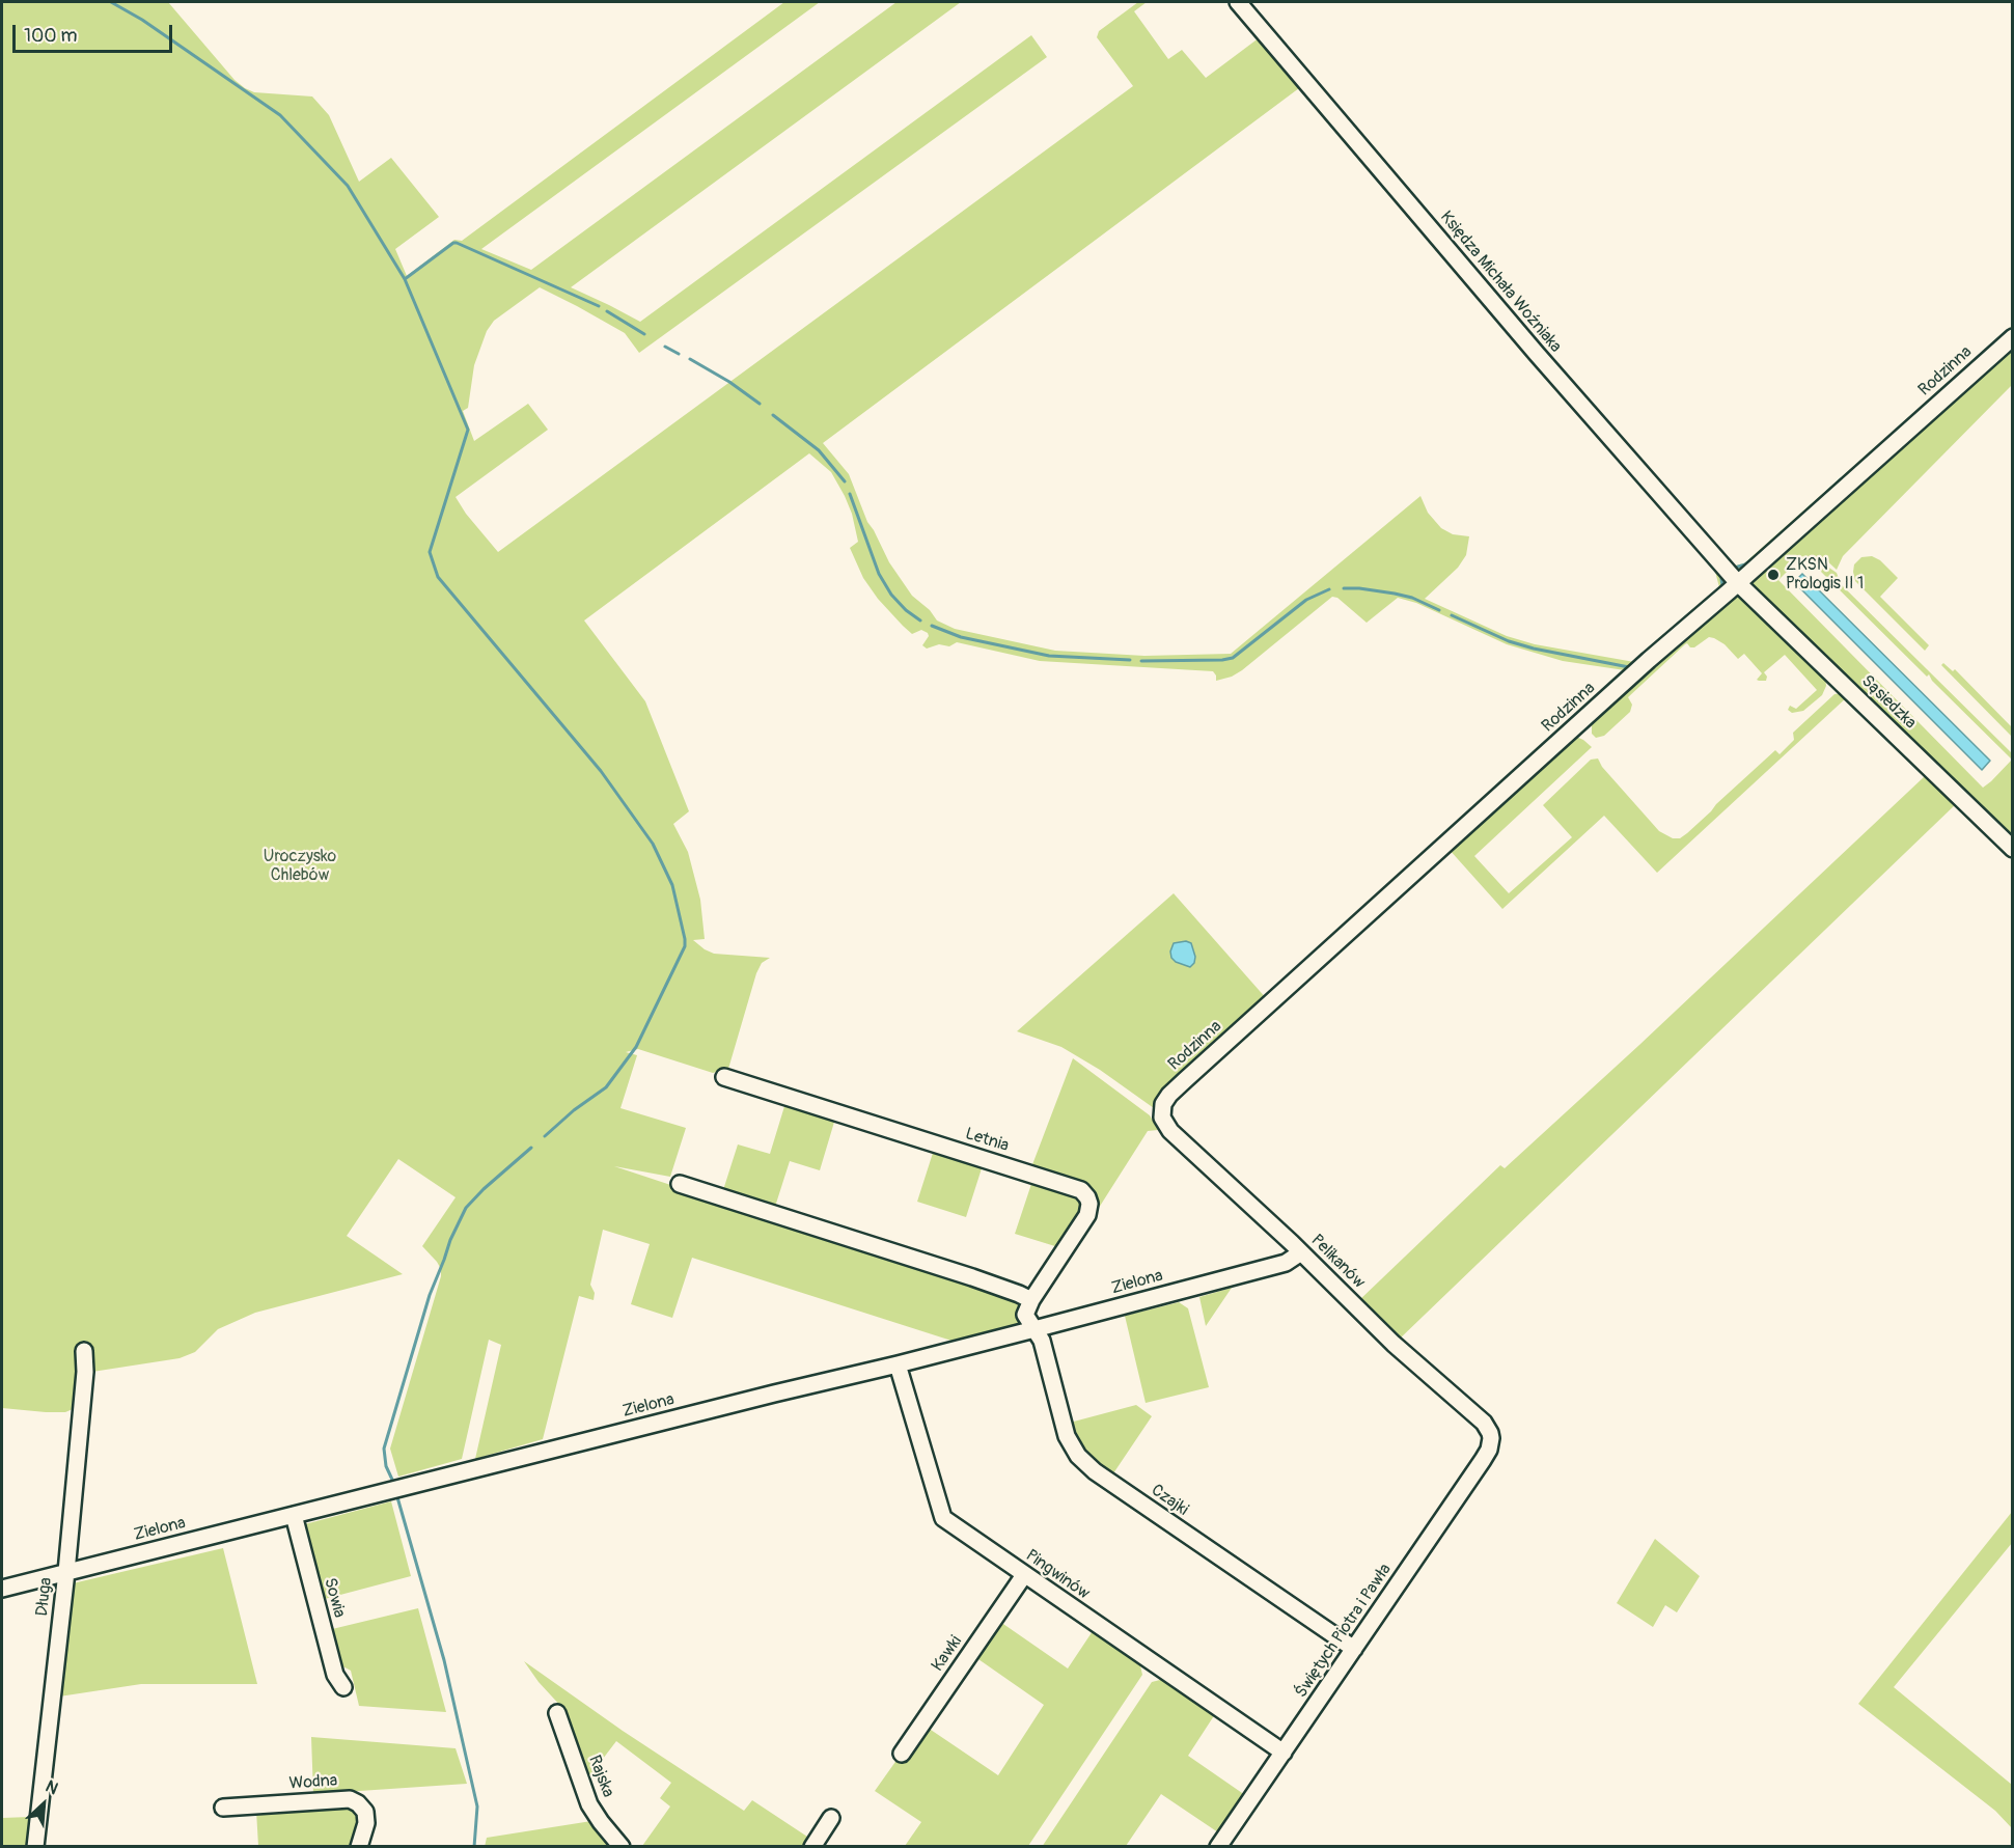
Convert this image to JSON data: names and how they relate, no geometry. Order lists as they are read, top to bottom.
{
  "streets": {
    "street": [
      "Księdza Michała Woźniaka",
      "Rodzinna",
      "Sąsiedzka",
      "Letnia",
      "Pelikanów",
      "Zielona",
      "Czajki",
      "Pingwinów",
      "Długa",
      "Sowia",
      "Świętych Piotra i Pawła",
      "Kawki",
      "Rajska",
      "Wodna"
    ]
  },
  "crossings": [
    ["Księdza Michała Woźniaka", "Rodzinna"],
    ["Księdza Michała Woźniaka", "Sąsiedzka"],
    ["Rodzinna", "Sąsiedzka"],
    ["Rodzinna", "Pelikanów"],
    ["Pelikanów", "Zielona"],
    ["Pelikanów", "Świętych Piotra i Pawła"],
    ["Zielona", "Czajki"],
    ["Zielona", "Pingwinów"],
    ["Zielona", "Długa"],
    ["Zielona", "Sowia"],
    ["Czajki", "Świętych Piotra i Pawła"],
    ["Pingwinów", "Świętych Piotra i Pawła"],
    ["Pingwinów", "Kawki"]
  ],
  "parks": ["Uroczysko Chlebów"],
  "places": ["ZKSN Prologis II 1"],
  "scale_bar": "100 m",
  "north": "top right"
}
